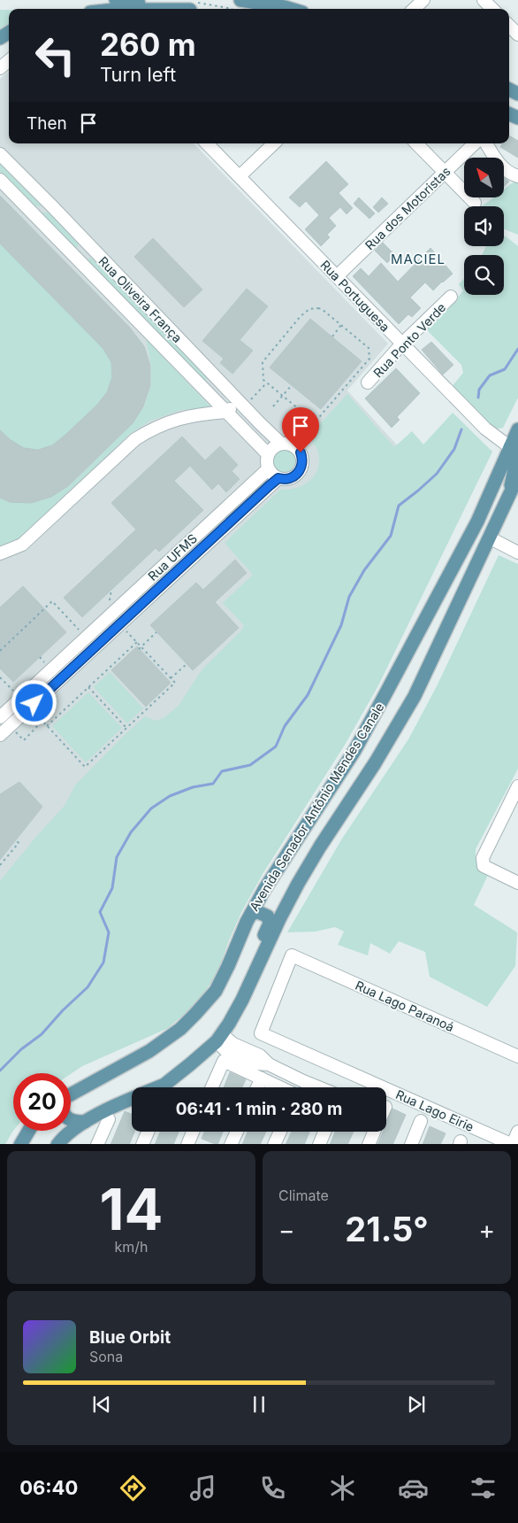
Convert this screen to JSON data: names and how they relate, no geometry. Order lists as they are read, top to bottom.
{
  "streets": {
    "main road": ["Avenida Senador Antônio Mendes Canale"],
    "street": [
      "Rua dos Motoristas",
      "Rua Portuguesa",
      "Rua Oliveira França",
      "Rua Ponto Verde",
      "Rua UFMS",
      "Rua Lago Paranoá",
      "Rua Lago Eirie"
    ]
  },
  "crossings": [
    ["Rua dos Motoristas", "Rua Portuguesa"],
    ["Rua Portuguesa", "Rua Ponto Verde"],
    ["Rua Portuguesa", "Avenida Senador Antônio Mendes Canale"],
    ["Rua Oliveira França", "Rua UFMS"],
    ["Rua Lago Paranoá", "Rua Lago Eirie"]
  ],
  "districts": ["MACIEL"],
  "north": "top left",
  "page": {
    "turn": ["260 m", "Turn left"],
    "then": "Then",
    "limit": "20",
    "trip": "06:41 · 1 min · 280 m",
    "tile": [
      ["14", "km/h"],
      "Climate"
    ],
    "heat": ["−", "21.5°", "+"],
    "song": ["Blue Orbit", "Sona"],
    "tabs": "06:40"
  }
}
